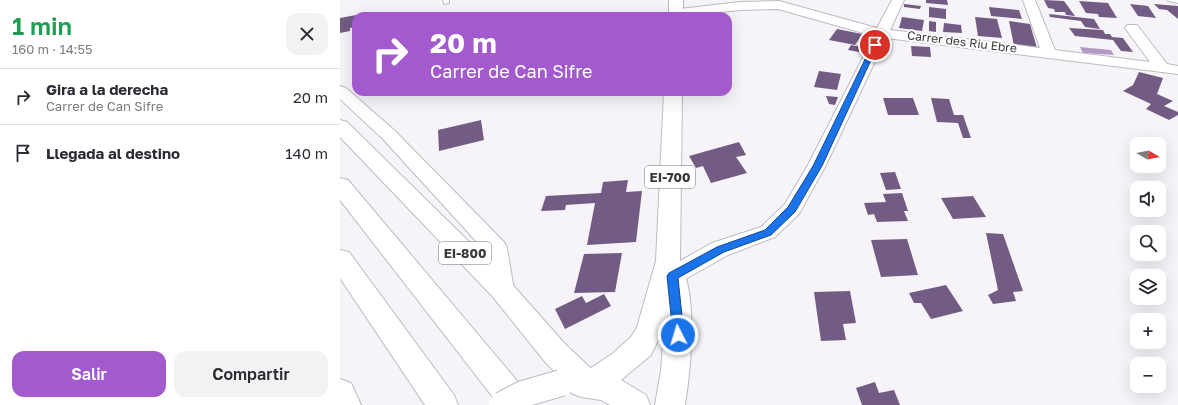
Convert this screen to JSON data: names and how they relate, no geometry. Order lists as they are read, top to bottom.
{
  "streets": {
    "main road": ["EI-700", "EI-800"],
    "street": ["Carrer des Riu Ebre"]
  },
  "crossings": [
    ["EI-700", "EI-800"]
  ],
  "north": "right",
  "page": {
    "heading": ["1 min", "160 m · 14:55"],
    "turn": ["20 m", "Carrer de Can Sifre"],
    "list": [
      {
        "name": "Gira a la derecha",
        "note": "Carrer de Can Sifre",
        "value": "20 m"
      },
      {
        "name": "Llegada al destino",
        "value": "140 m"
      }
    ],
    "map_buttons": ["+", "−"],
    "buttons": ["Salir", "Compartir"]
  }
}
